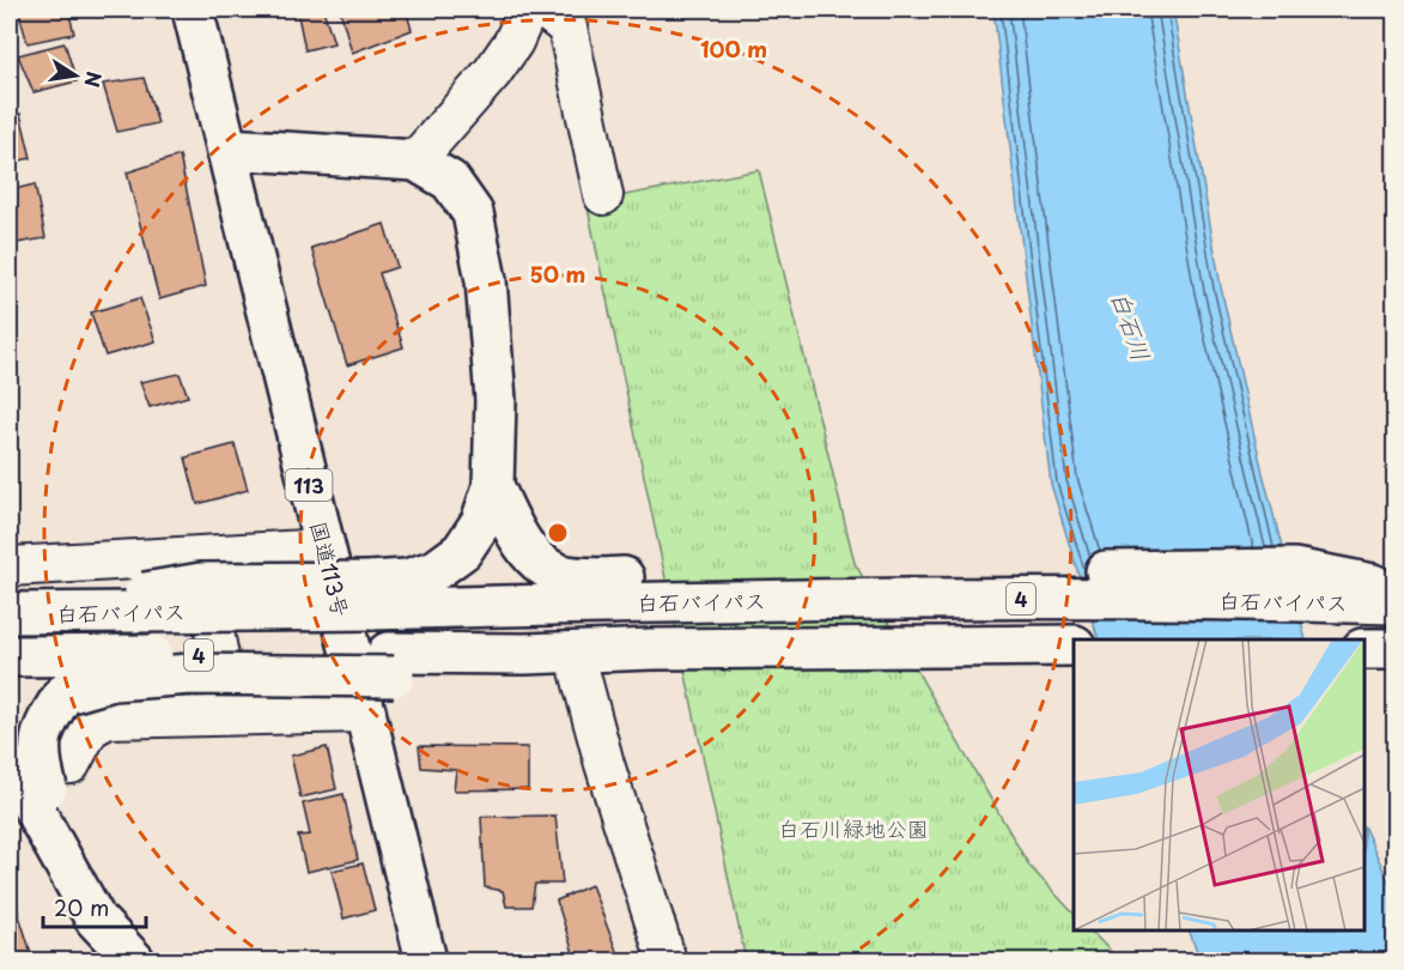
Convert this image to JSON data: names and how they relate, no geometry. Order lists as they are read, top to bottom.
{
  "streets": {
    "highway": [
      "113",
      "国道113号",
      "4",
      "白石バイパス"
    ]
  },
  "crossings": [
    ["4", "白石バイパス"]
  ],
  "water": ["白石川"],
  "parks": ["白石川緑地公園"],
  "scale_bar": "20 m",
  "north": "right",
  "rings": ["100 m", "50 m"]
}
